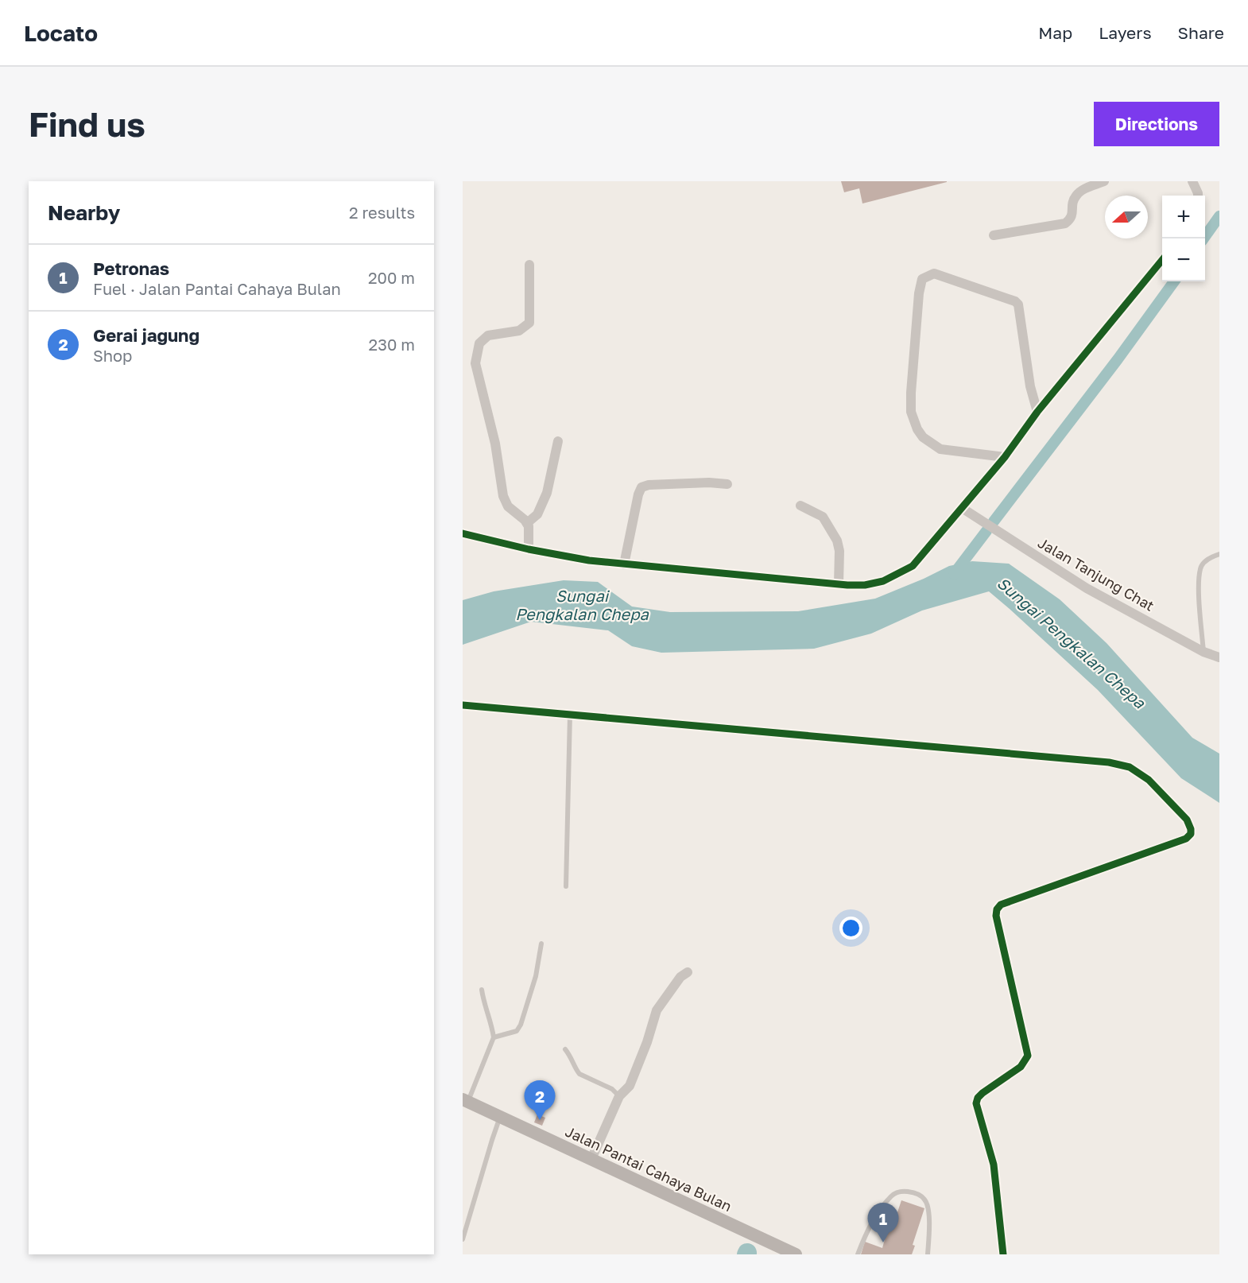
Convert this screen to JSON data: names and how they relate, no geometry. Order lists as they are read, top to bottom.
{
  "streets": {
    "main road": ["Jalan Pantai Cahaya Bulan"],
    "street": ["Jalan Tanjung Chat"]
  },
  "water": ["Sungai Pengkalan Chepa"],
  "north": "left",
  "page": {
    "header": "Locato",
    "nav": ["Map", "Layers", "Share"],
    "buttons": "Directions",
    "title": "Find us",
    "heading": ["Nearby", "2 results"],
    "map_buttons": ["+", "−"],
    "list": [
      {
        "mark": "1",
        "name": "Petronas",
        "note": "Fuel · Jalan Pantai Cahaya Bulan",
        "value": "200 m"
      },
      {
        "mark": "2",
        "name": "Gerai jagung",
        "note": "Shop",
        "value": "230 m"
      }
    ],
    "pins": ["2", "1"]
  }
}
